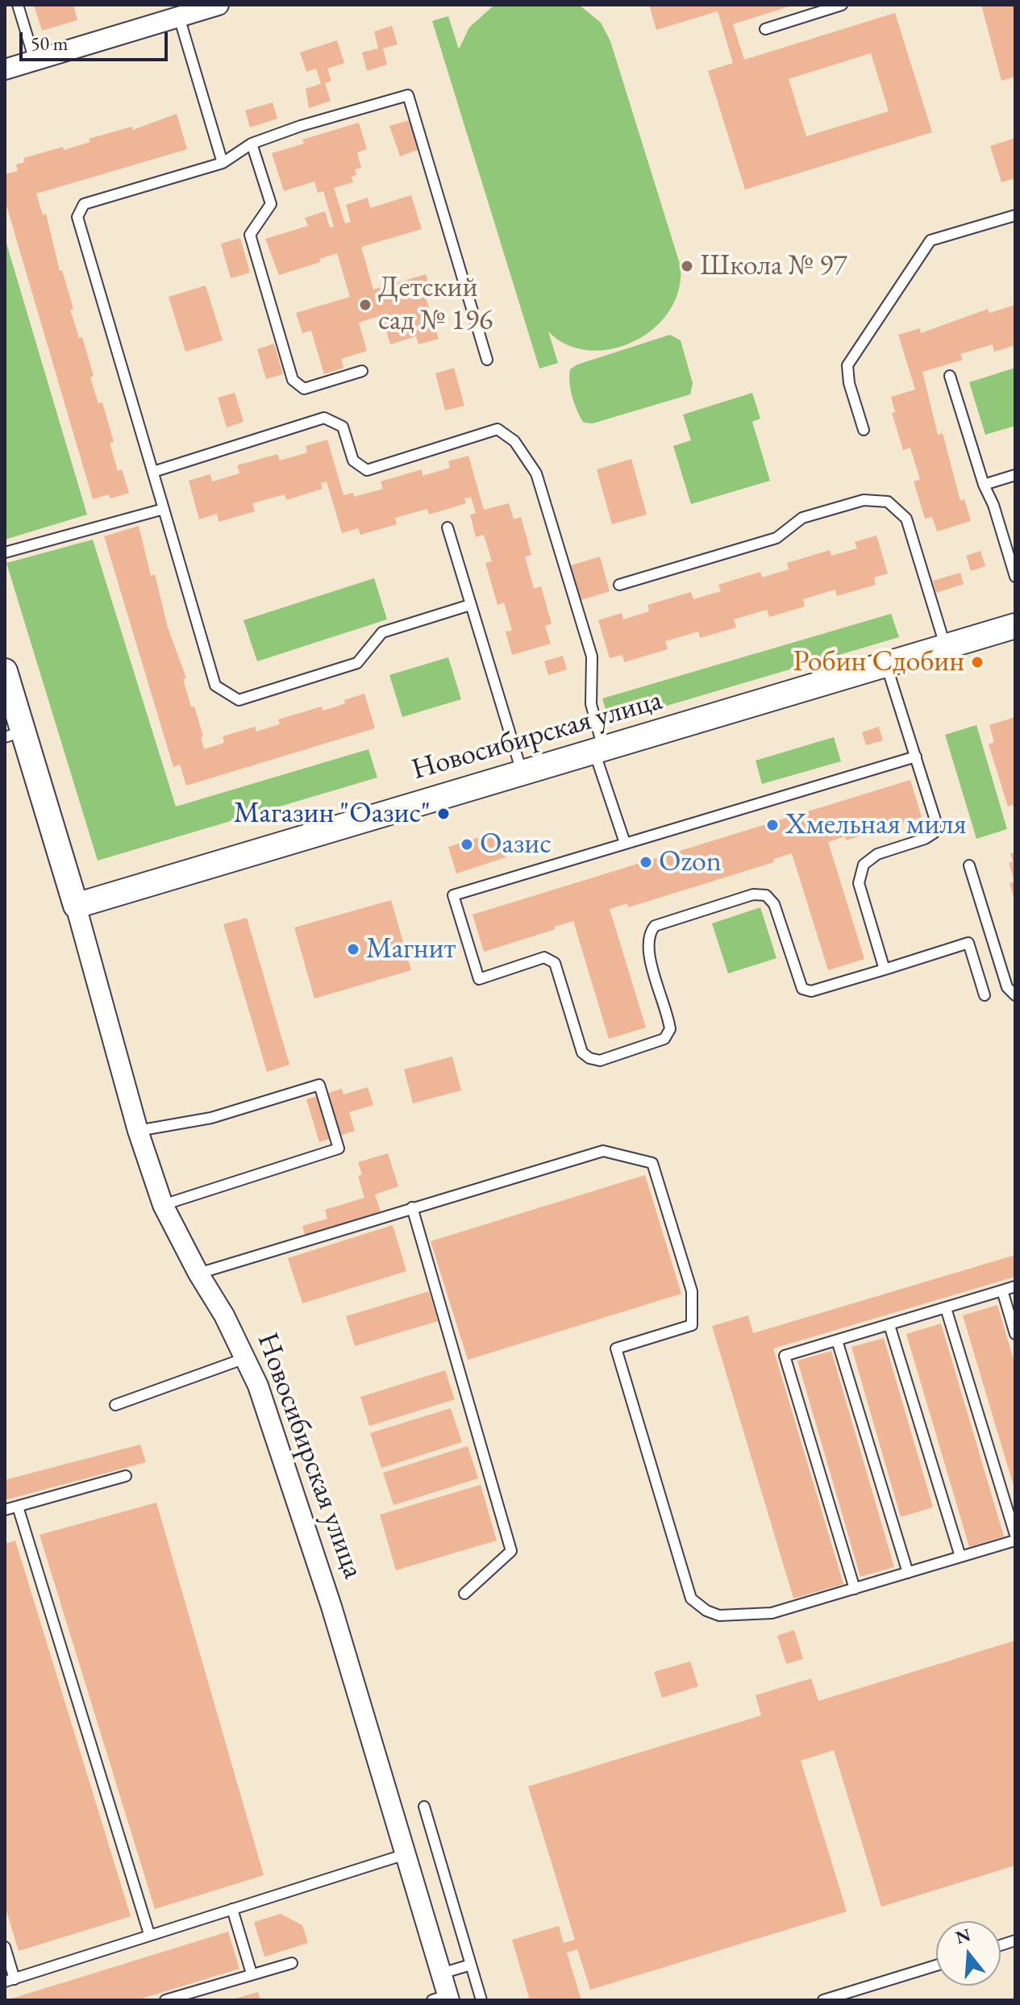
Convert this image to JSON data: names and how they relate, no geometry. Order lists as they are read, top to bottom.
{
  "streets": {
    "street": ["Новосибирская улица"]
  },
  "places": [
    "Школа № 97",
    "Детский сад № 196",
    "Робин Сдобин",
    "Магазин \"Оазис\"",
    "Хмельная миля",
    "Оазис",
    "Ozon",
    "Магнит"
  ],
  "scale_bar": "50 m",
  "north": "top"
}
